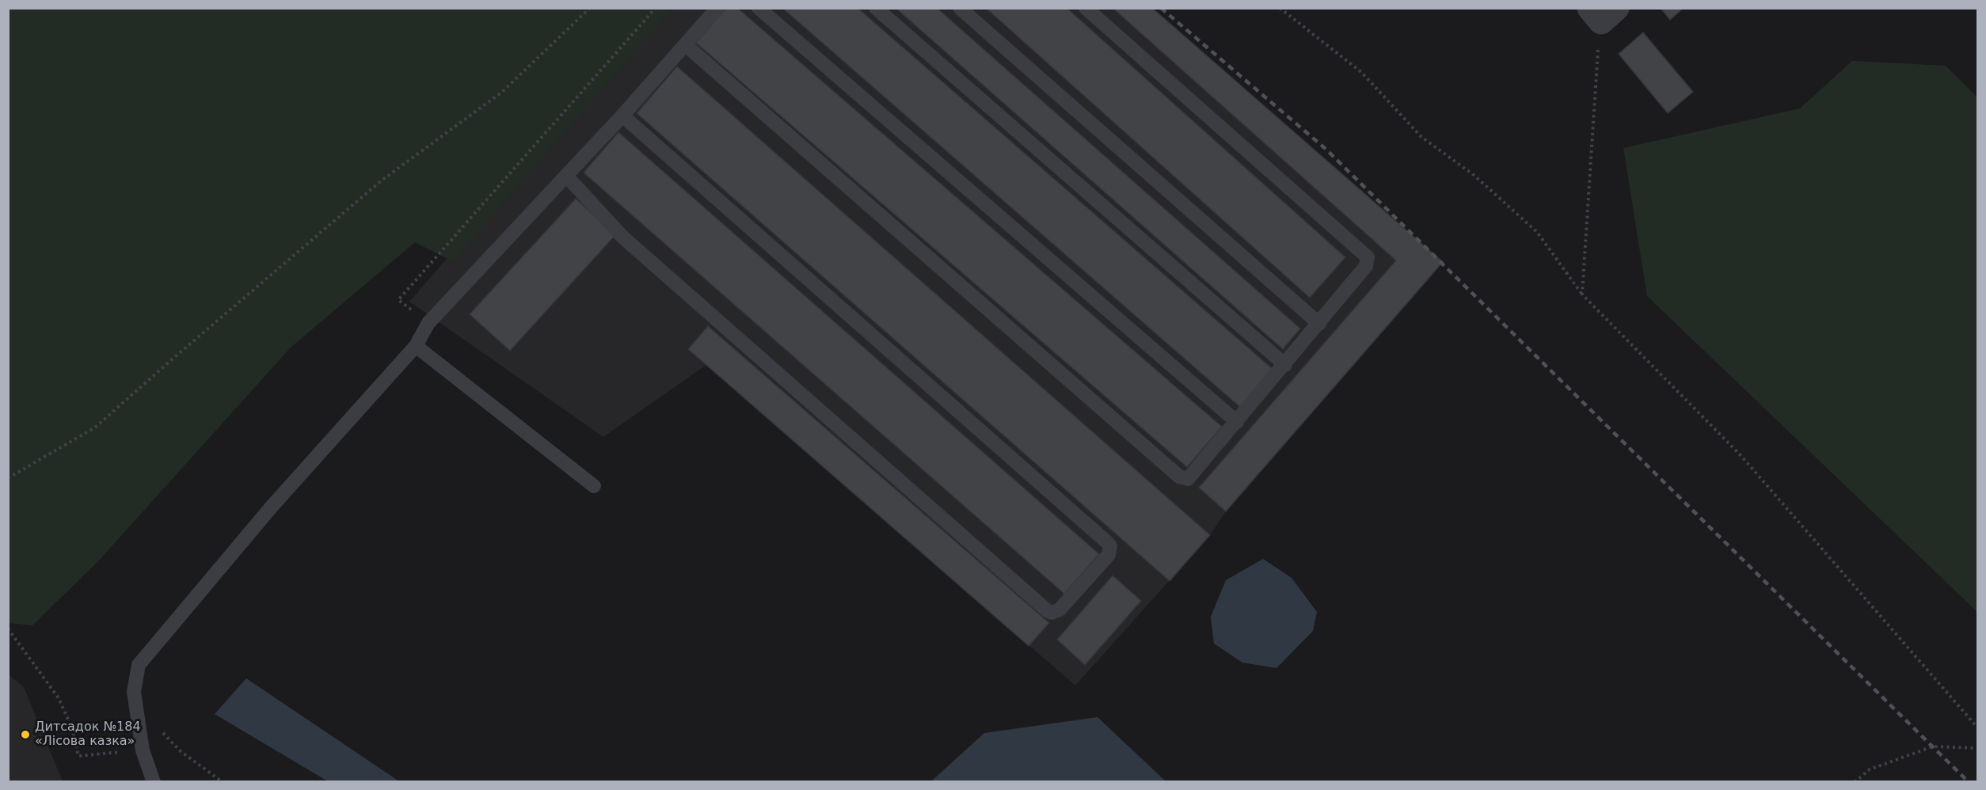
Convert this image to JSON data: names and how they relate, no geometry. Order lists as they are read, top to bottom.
{
  "places": ["Дитсадок №184 «Лісова казка»"]
}
